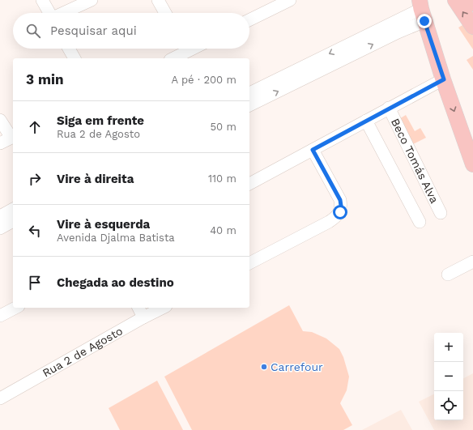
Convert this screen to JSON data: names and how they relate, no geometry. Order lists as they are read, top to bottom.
{
  "streets": {
    "street": ["Beco Tomás Alva", "Rua 2 de Agosto"]
  },
  "places": ["Carrefour"],
  "page": {
    "search": "Pesquisar aqui",
    "heading": ["3 min", "A pé · 200 m"],
    "list": [
      ["Siga em frente", "Rua 2 de Agosto", "50 m"],
      ["Vire à direita", "110 m"],
      ["Vire à esquerda", "Avenida Djalma Batista", "40 m"],
      "Chegada ao destino"
    ],
    "map_buttons": ["+", "−"]
  }
}
